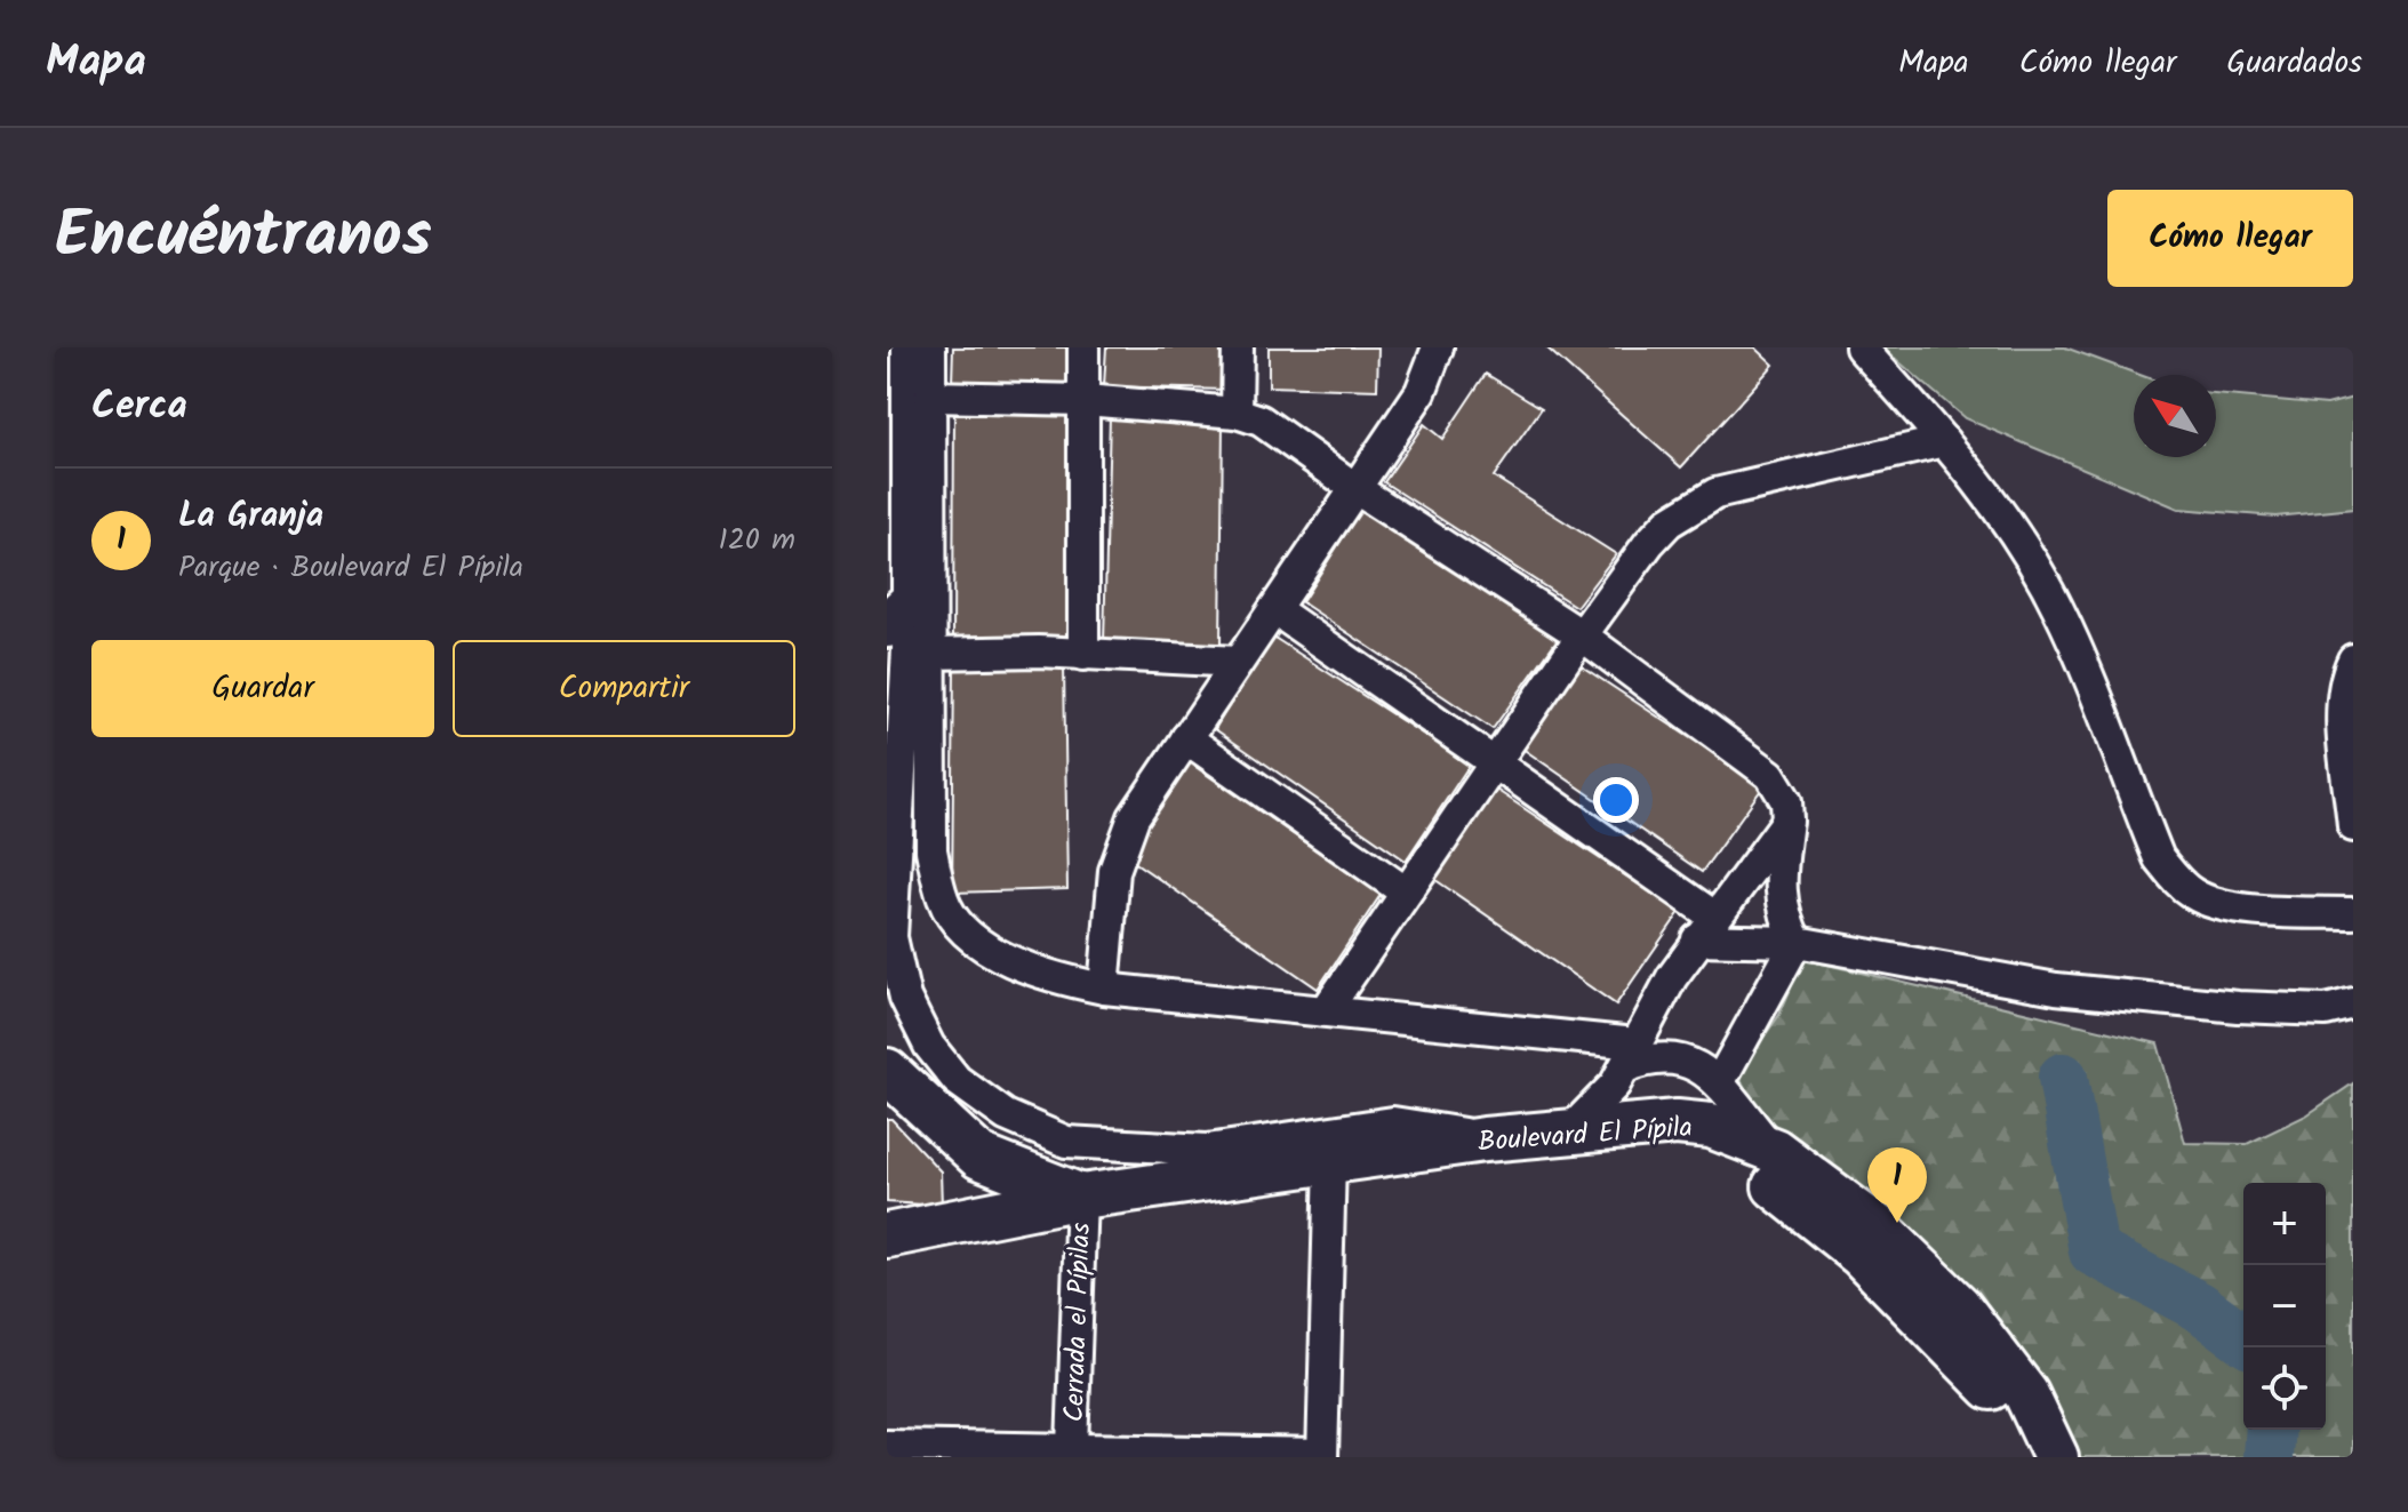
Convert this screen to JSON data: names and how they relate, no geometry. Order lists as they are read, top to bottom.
{
  "streets": {
    "street": ["Boulevard El Pípila", "Cerrada el Pípilas"]
  },
  "crossings": [
    ["Boulevard El Pípila", "Cerrada el Pípilas"]
  ],
  "north": "top left",
  "page": {
    "header": "Mapa",
    "nav": ["Mapa", "Cómo llegar", "Guardados"],
    "title": "Encuéntranos",
    "buttons": [
      "Cómo llegar",
      ["Guardar", "Compartir"]
    ],
    "heading": "Cerca",
    "list": [
      {
        "mark": "1",
        "name": "La Granja",
        "note": "Parque · Boulevard El Pípila",
        "value": "120 m"
      }
    ],
    "pins": "1",
    "map_buttons": ["+", "−"]
  }
}
